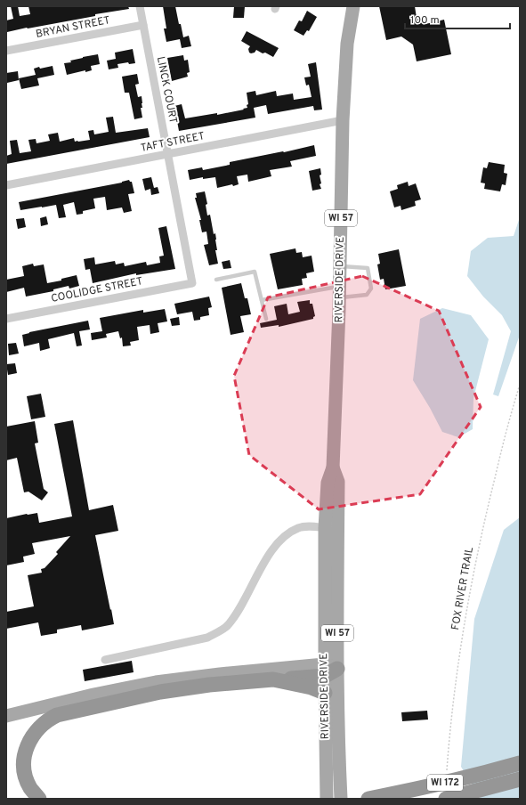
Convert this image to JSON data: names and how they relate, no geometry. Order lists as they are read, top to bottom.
{
  "streets": {
    "highway": ["WI 172"],
    "main road": ["WI 57", "RIVERSIDE DRIVE"],
    "street": [
      "BRYAN STREET",
      "LINCK COURT",
      "TAFT STREET",
      "COOLIDGE STREET"
    ],
    "path": ["FOX RIVER TRAIL"]
  },
  "crossings": [
    ["BRYAN STREET", "LINCK COURT"],
    ["LINCK COURT", "TAFT STREET"],
    ["LINCK COURT", "COOLIDGE STREET"],
    ["TAFT STREET", "RIVERSIDE DRIVE"]
  ],
  "scale_bar": "100 m"
}
